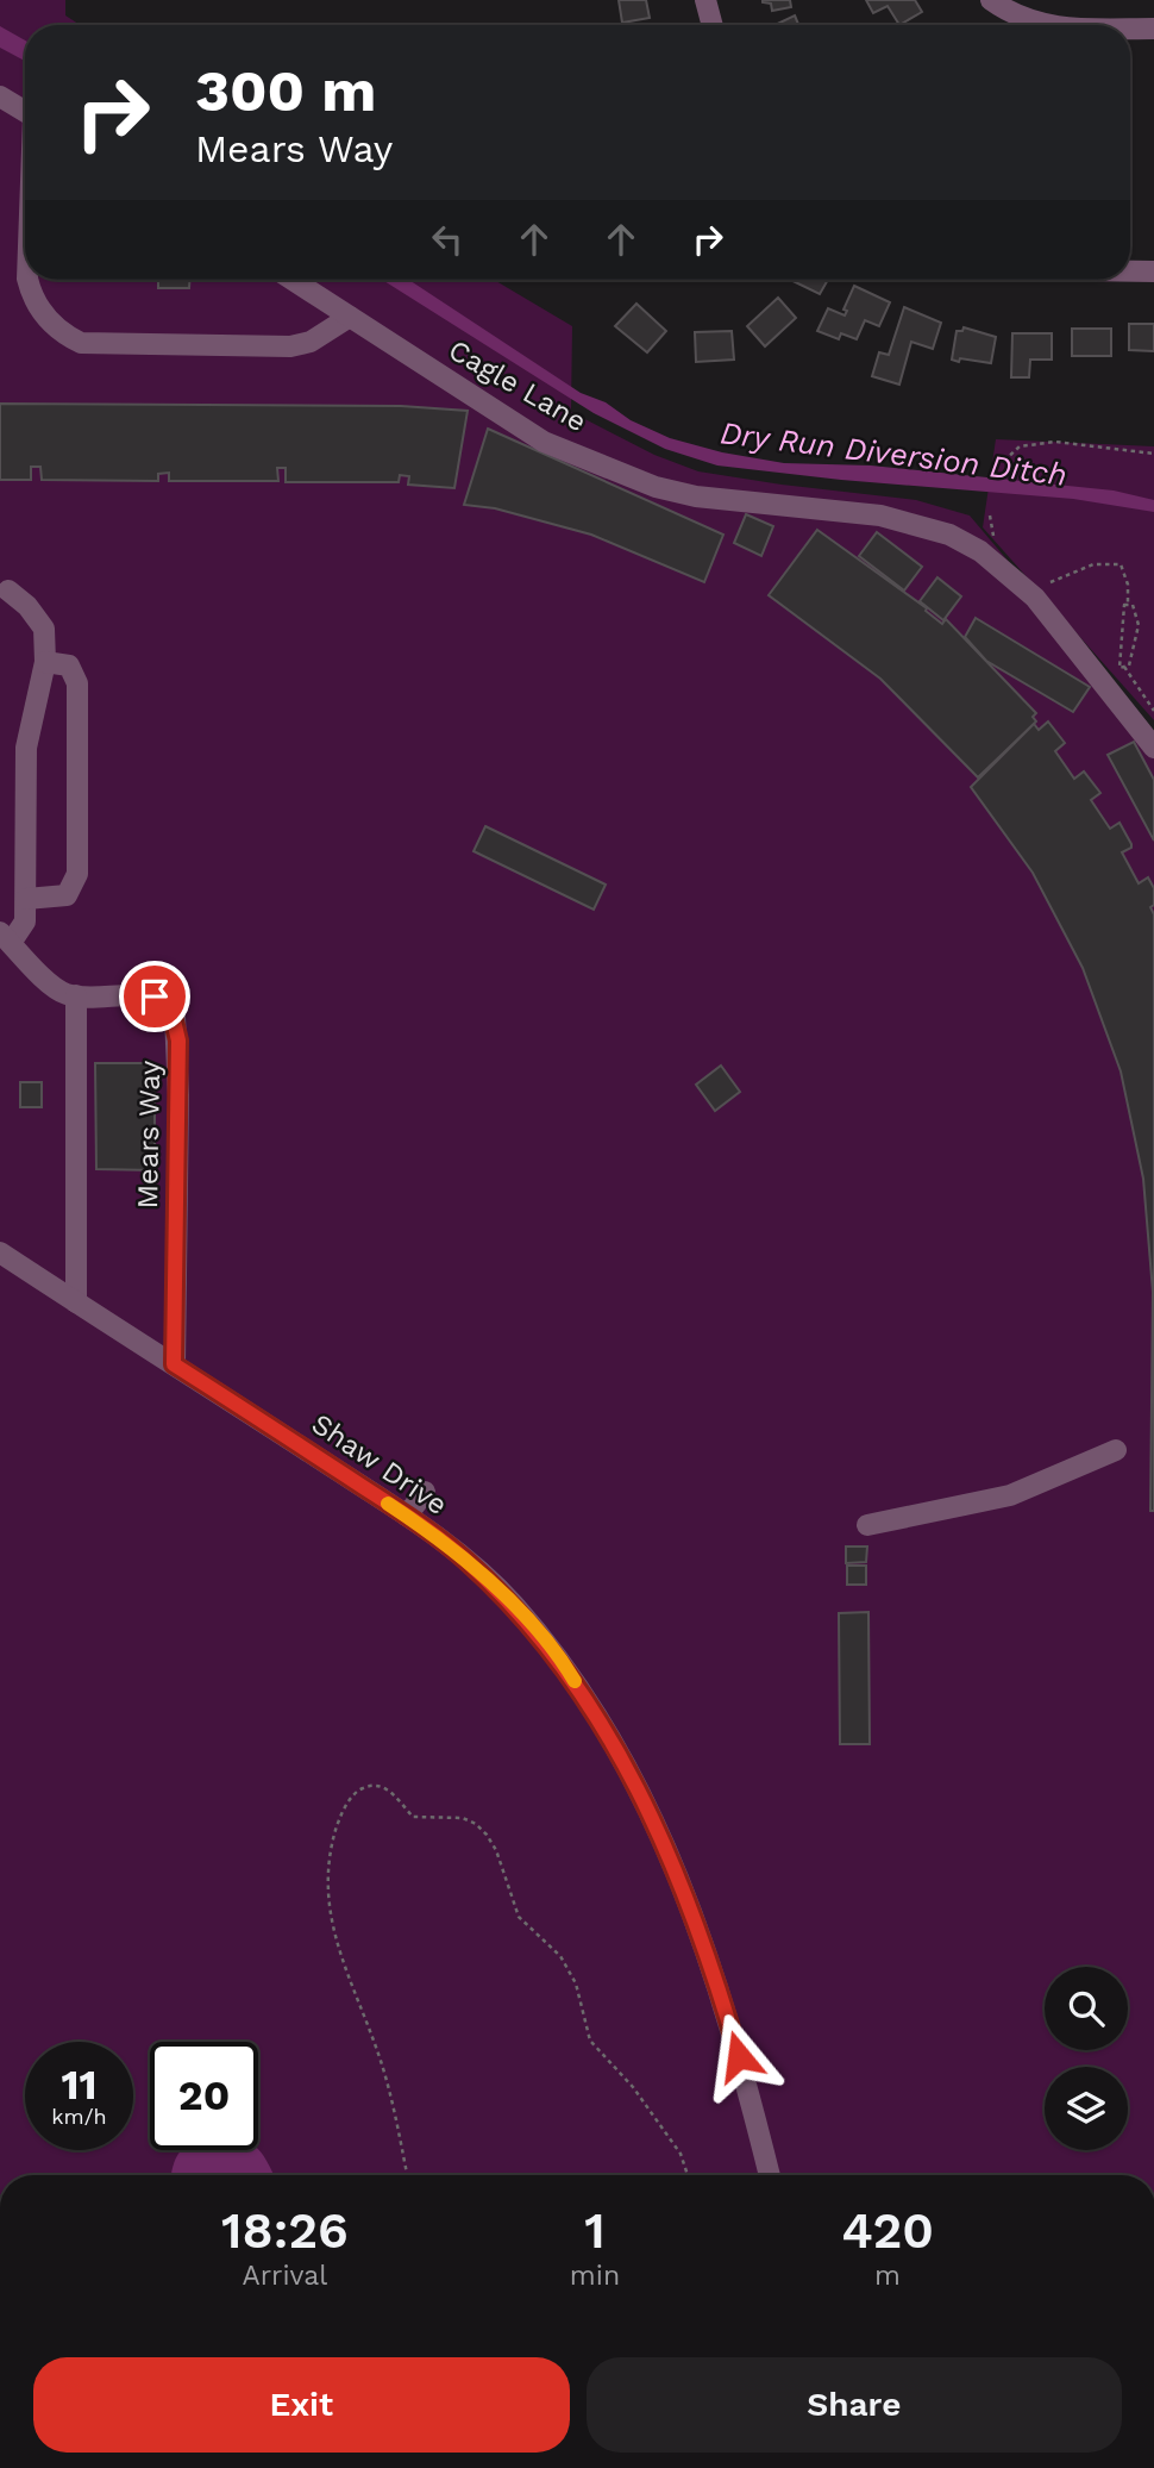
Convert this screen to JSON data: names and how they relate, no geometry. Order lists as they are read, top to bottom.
{
  "streets": {
    "street": ["Cagle Lane", "Mears Way", "Shaw Drive"]
  },
  "crossings": [
    ["Mears Way", "Shaw Drive"]
  ],
  "water": ["Dry Run Diversion Ditch"],
  "page": {
    "turn": ["300 m", "Mears Way"],
    "speed": "11 km/h",
    "limit": "20",
    "eta": [
      "18:26",
      "Arrival",
      "1",
      "min",
      "420",
      "m"
    ],
    "buttons": ["Exit", "Share"]
  }
}
